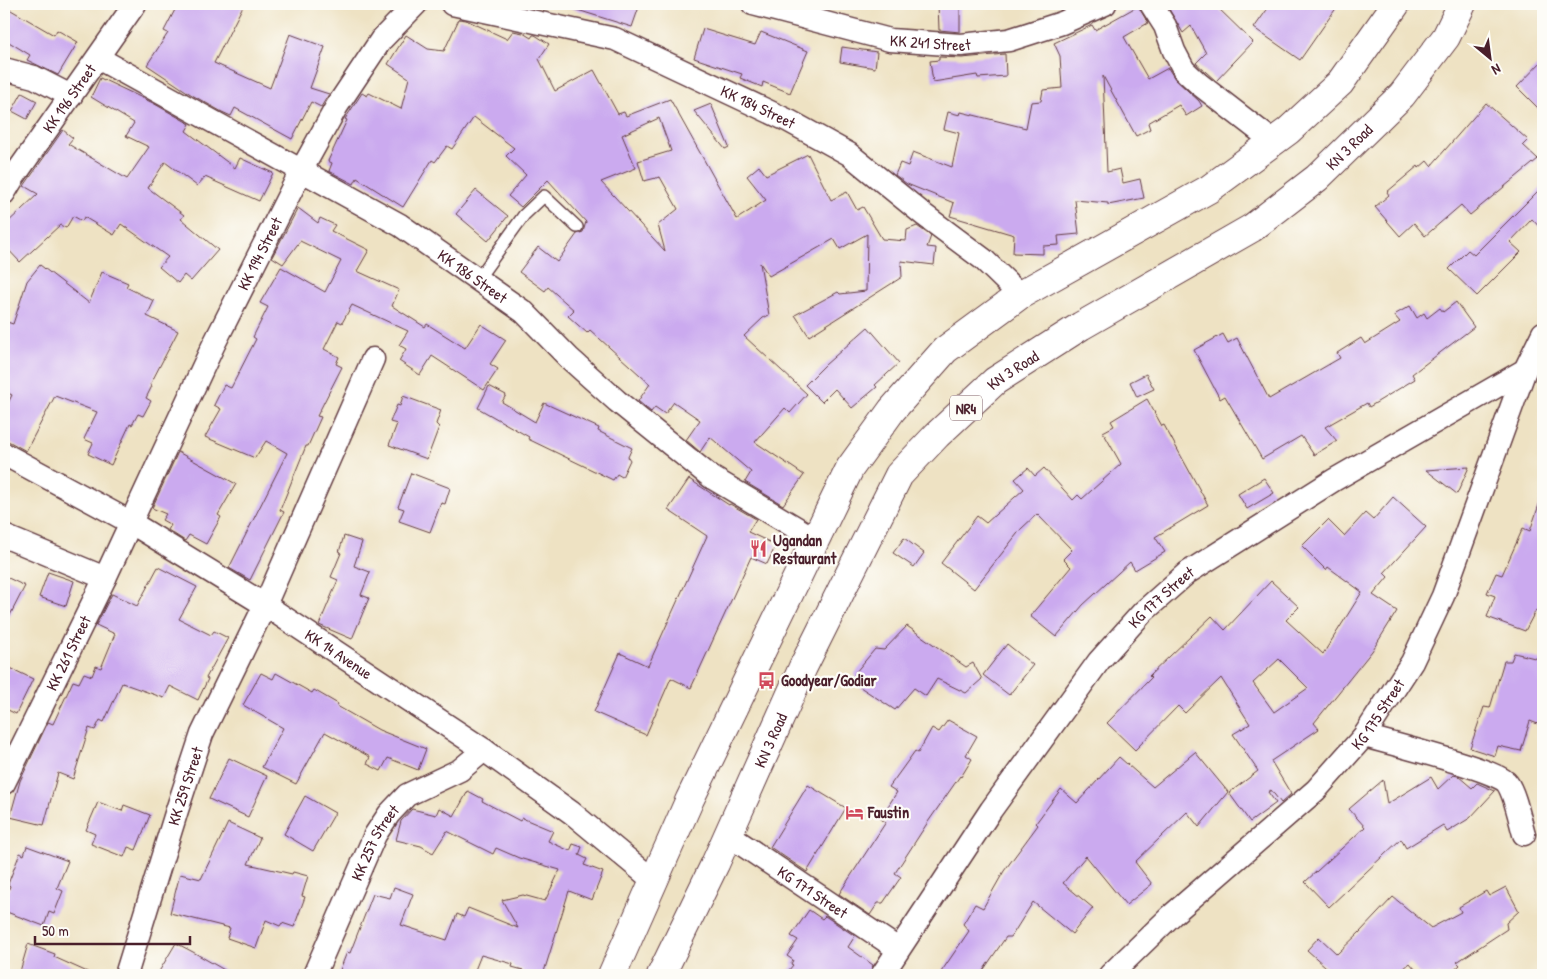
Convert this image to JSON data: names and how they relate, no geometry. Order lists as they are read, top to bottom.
{
  "streets": {
    "highway": ["KN 3 Road", "NR4"],
    "street": [
      "KK 241 Street",
      "KK 196 Street",
      "KK 184 Street",
      "KK 194 Street",
      "KK 186 Street",
      "KG 177 Street",
      "KK 261 Street",
      "KK 14 Avenue",
      "KG 175 Street",
      "KK 259 Street",
      "KK 257 Street",
      "KG 171 Street"
    ]
  },
  "crossings": [
    ["KK 196 Street", "KK 186 Street"],
    ["KN 3 Road", "KG 171 Street"],
    ["KK 194 Street", "KK 186 Street"],
    ["KK 194 Street", "KK 261 Street"],
    ["KK 194 Street", "KK 14 Avenue"],
    ["KG 177 Street", "KG 175 Street"],
    ["KG 177 Street", "KG 171 Street"],
    ["KK 261 Street", "KK 14 Avenue"],
    ["KK 14 Avenue", "KK 259 Street"],
    ["KK 14 Avenue", "KK 257 Street"]
  ],
  "places": {
    "restaurant": ["Ugandan Restaurant"],
    "bus stop": ["Goodyear/Godiar"],
    "hotel": ["Faustin"]
  },
  "scale_bar": "50 m",
  "north": "bottom right"
}
